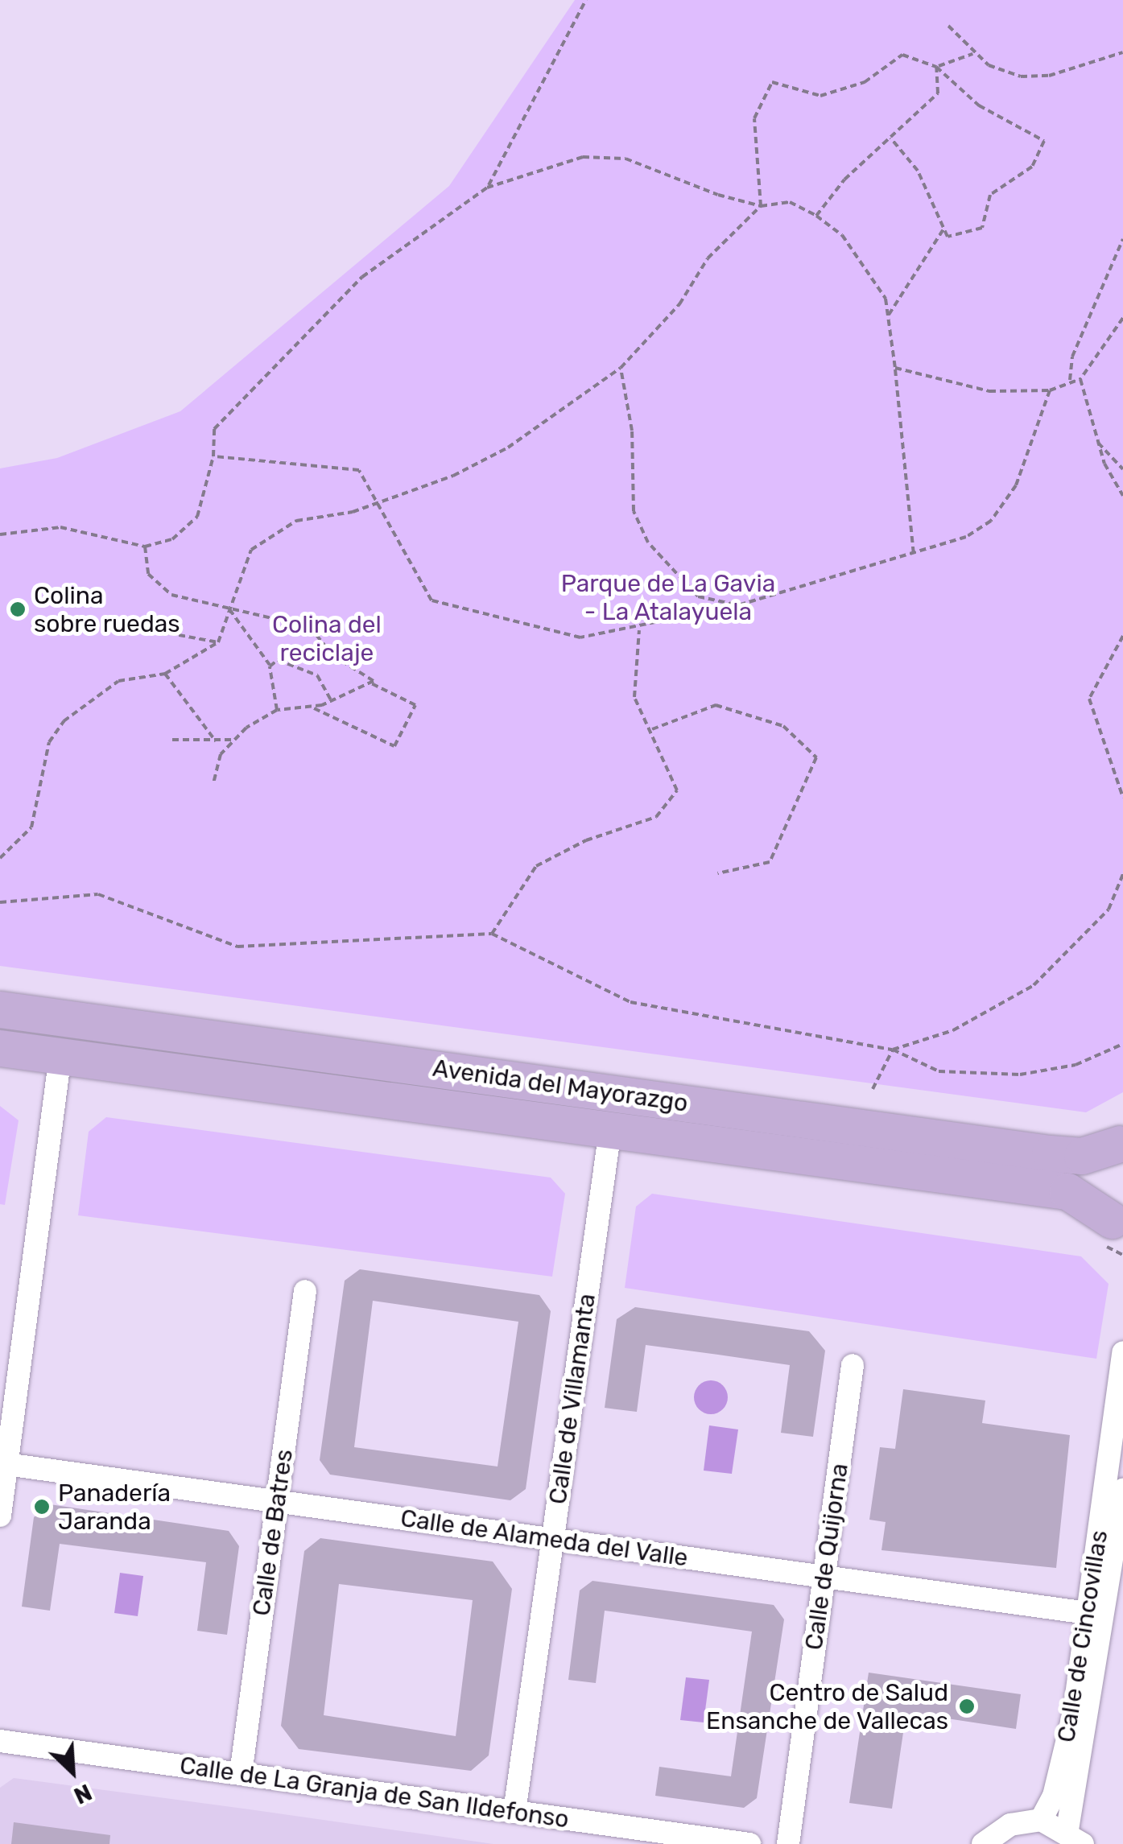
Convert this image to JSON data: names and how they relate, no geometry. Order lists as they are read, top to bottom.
{
  "streets": {
    "main road": ["Avenida del Mayorazgo"],
    "street": [
      "Calle de Villamanta",
      "Calle de Batres",
      "Calle de Alameda del Valle",
      "Calle de Quijorna",
      "Calle de Cincovillas",
      "Calle de La Granja de San Ildefonso"
    ]
  },
  "crossings": [
    ["Avenida del Mayorazgo", "Calle de Villamanta"],
    ["Calle de Villamanta", "Calle de Alameda del Valle"],
    ["Calle de Villamanta", "Calle de La Granja de San Ildefonso"],
    ["Calle de Batres", "Calle de Alameda del Valle"],
    ["Calle de Batres", "Calle de La Granja de San Ildefonso"],
    ["Calle de Alameda del Valle", "Calle de Quijorna"],
    ["Calle de Alameda del Valle", "Calle de Cincovillas"]
  ],
  "parks": ["Parque de La Gavia - La Atalayuela", "Colina del reciclaje"],
  "places": ["Colina sobre ruedas", "Panadería Jaranda", "Centro de Salud Ensanche de Vallecas"],
  "north": "bottom right"
}
